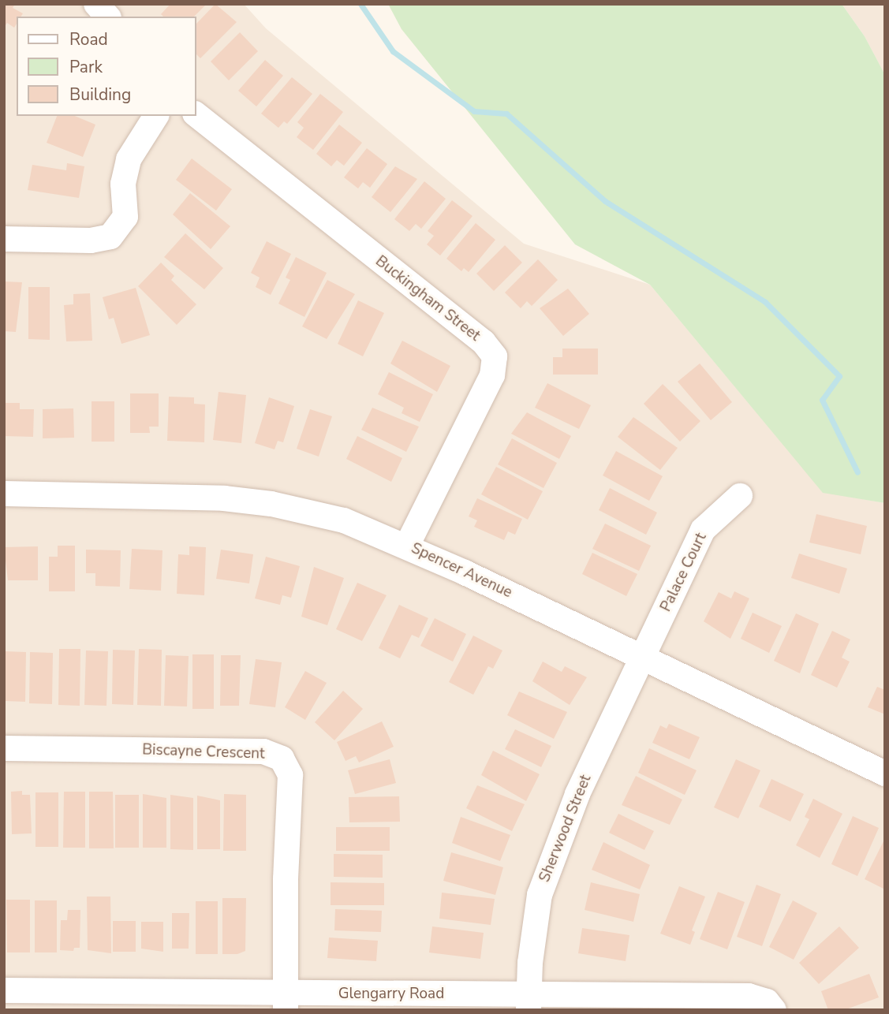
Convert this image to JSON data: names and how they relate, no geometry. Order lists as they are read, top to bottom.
{
  "streets": {
    "street": [
      "Buckingham Street",
      "Spencer Avenue",
      "Palace Court",
      "Biscayne Crescent",
      "Sherwood Street",
      "Glengarry Road"
    ]
  },
  "crossings": [
    ["Buckingham Street", "Spencer Avenue"],
    ["Spencer Avenue", "Palace Court"],
    ["Spencer Avenue", "Sherwood Street"],
    ["Palace Court", "Sherwood Street"],
    ["Biscayne Crescent", "Glengarry Road"],
    ["Sherwood Street", "Glengarry Road"]
  ],
  "legend": ["Road", "Park", "Building"]
}
